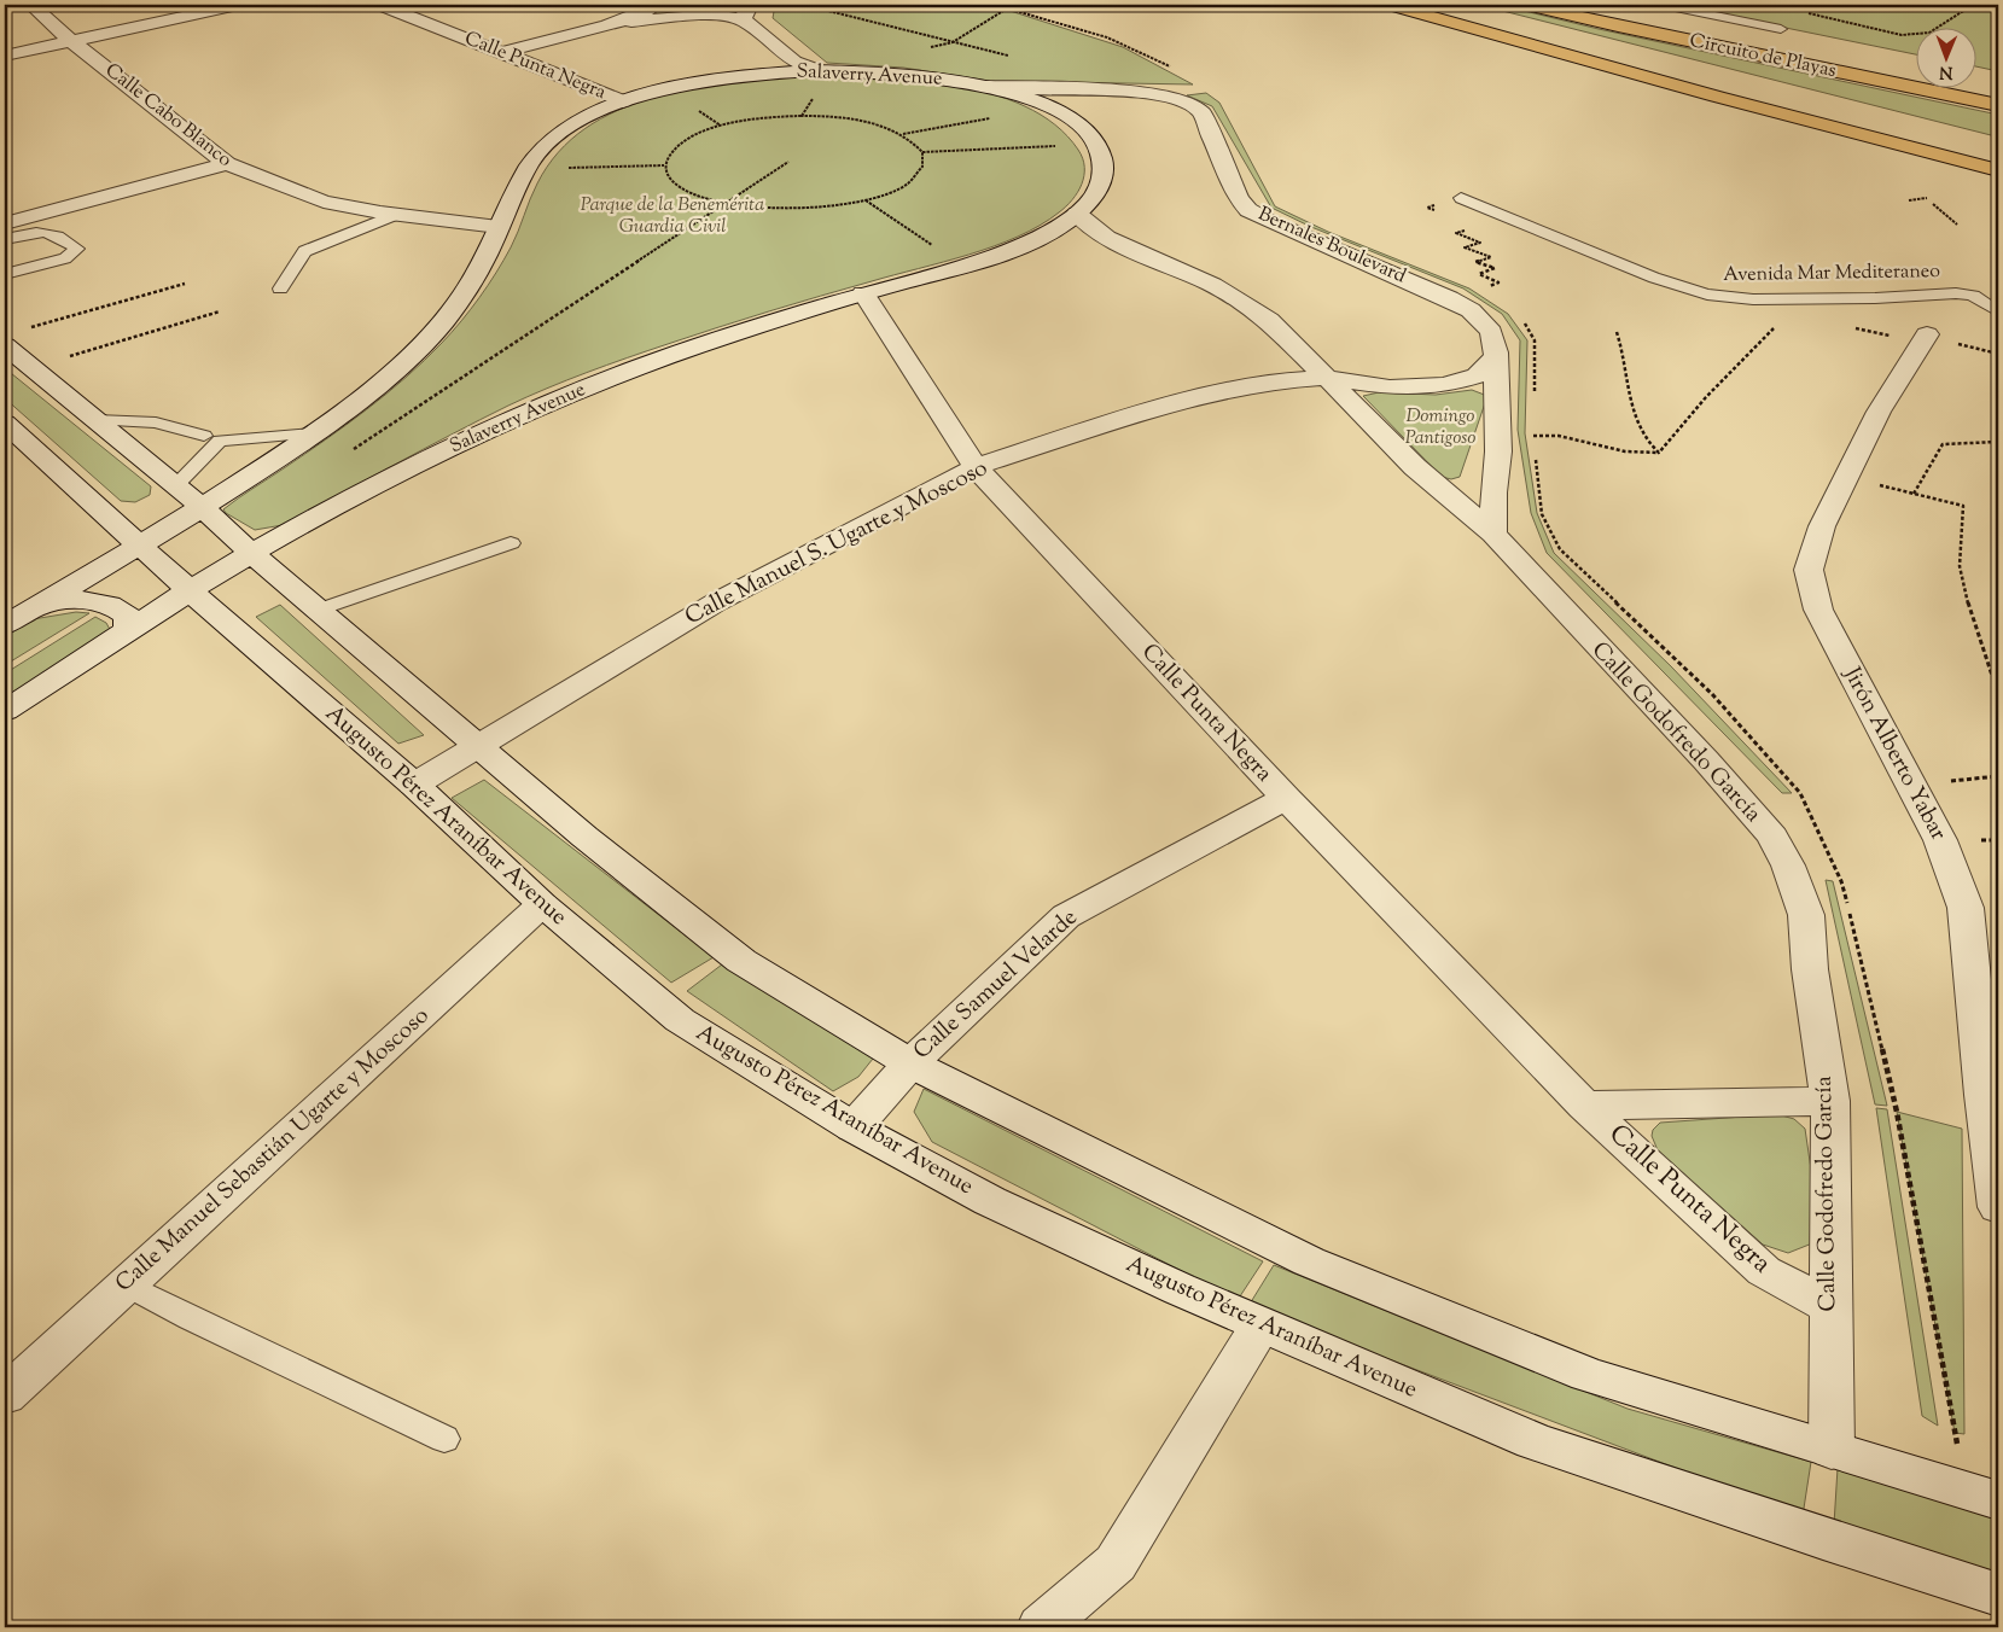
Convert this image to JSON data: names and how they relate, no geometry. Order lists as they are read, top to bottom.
{
  "streets": {
    "highway": ["Circuito de Playas"],
    "street": [
      "Calle Punta Negra",
      "Salaverry Avenue",
      "Calle Cabo Blanco",
      "Bernales Boulevard",
      "Calle Manuel S. Ugarte y Moscoso",
      "Calle Godofredo García",
      "Jirón Alberto Yabar",
      "Augusto Pérez Araníbar Avenue",
      "Calle Samuel Velarde",
      "Calle Manuel Sebastián Ugarte y Moscoso"
    ],
    "lane": ["Avenida Mar Mediteraneo"]
  },
  "crossings": [
    ["Calle Punta Negra", "Salaverry Avenue"],
    ["Calle Punta Negra", "Calle Manuel S. Ugarte y Moscoso"],
    ["Calle Punta Negra", "Calle Godofredo García"],
    ["Calle Punta Negra", "Calle Samuel Velarde"],
    ["Salaverry Avenue", "Calle Cabo Blanco"],
    ["Salaverry Avenue", "Calle Godofredo García"],
    ["Salaverry Avenue", "Augusto Pérez Araníbar Avenue"],
    ["Bernales Boulevard", "Calle Godofredo García"],
    ["Calle Manuel S. Ugarte y Moscoso", "Calle Godofredo García"],
    ["Calle Manuel S. Ugarte y Moscoso", "Augusto Pérez Araníbar Avenue"],
    ["Augusto Pérez Araníbar Avenue", "Calle Samuel Velarde"],
    ["Augusto Pérez Araníbar Avenue", "Calle Manuel Sebastián Ugarte y Moscoso"]
  ],
  "parks": ["Parque de la Benemérita Guardia Civil", "Domingo Pantigoso"],
  "north": "bottom"
}
